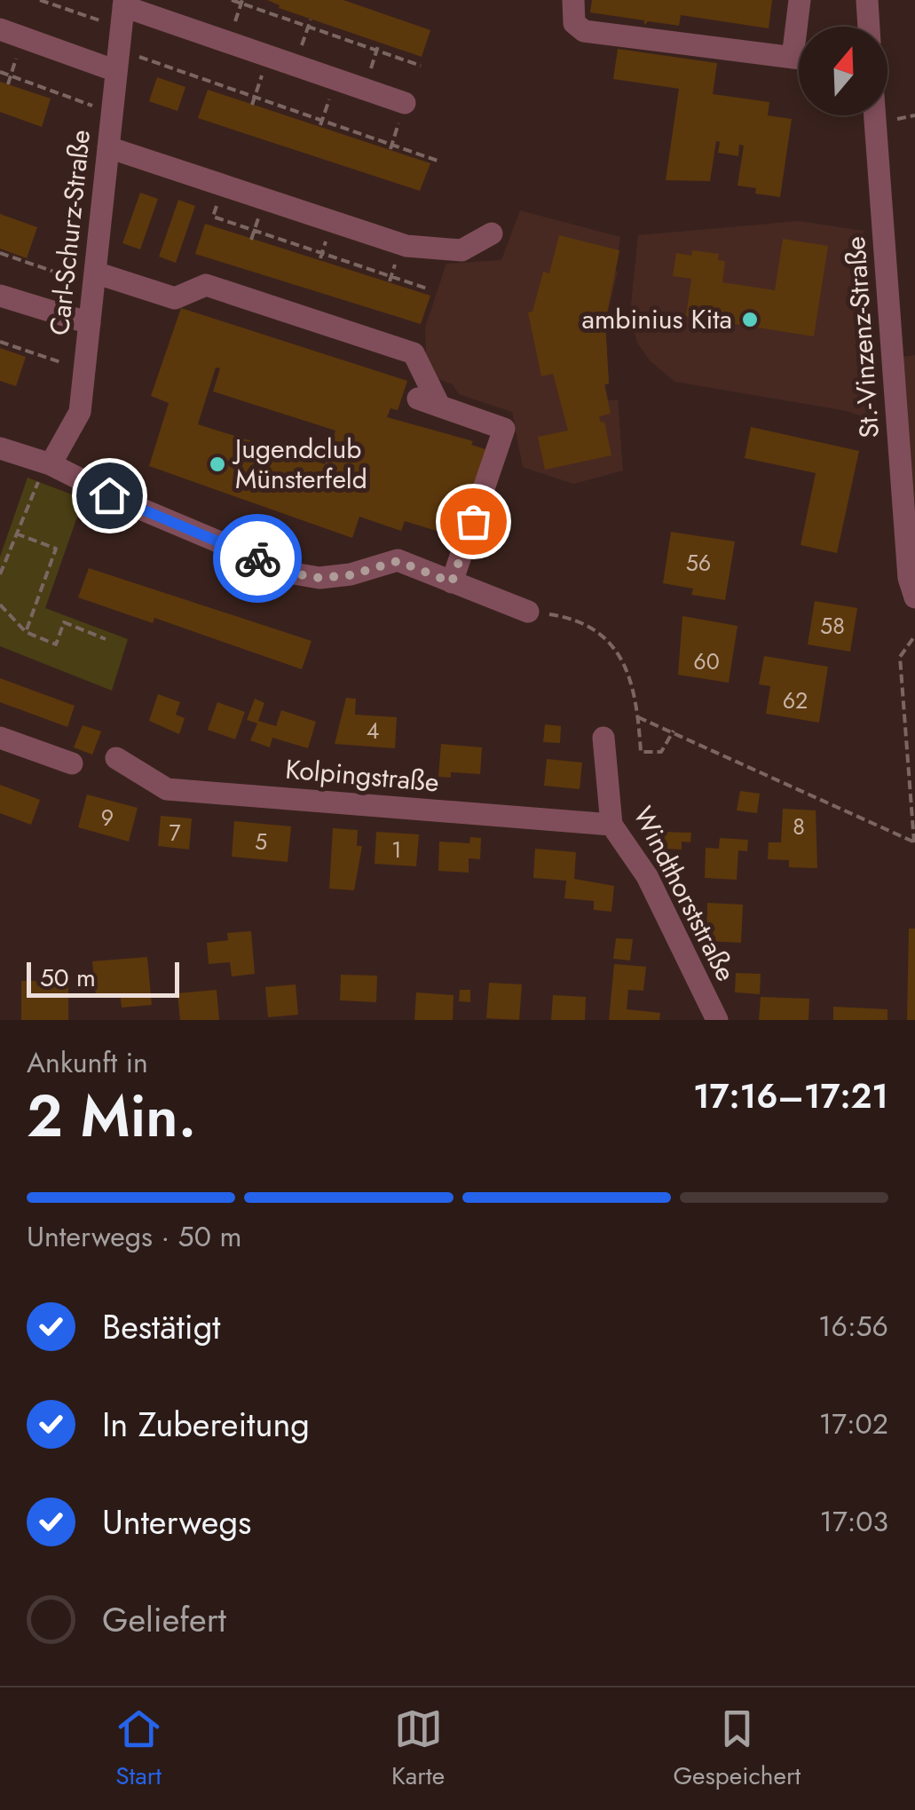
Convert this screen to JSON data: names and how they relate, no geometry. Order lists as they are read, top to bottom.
{
  "streets": {
    "street": [
      "Carl-Schurz-Straße",
      "St.-Vinzenz-Straße",
      "Kolpingstraße",
      "Windthorststraße"
    ]
  },
  "crossings": [
    ["Kolpingstraße", "Windthorststraße"]
  ],
  "places": ["ambinius Kita", "Jugendclub Münsterfeld"],
  "house_numbers": [
    "56",
    "58",
    "60",
    "62",
    "4",
    "9",
    "8",
    "7",
    "5",
    "1"
  ],
  "scale_bar": "50 m",
  "north": "top",
  "page": {
    "scale": "50 m",
    "heading": ["2 Min.", "Ankunft in", "17:16–17:21"],
    "bar": "Unterwegs · 50 m",
    "list": [
      ["Bestätigt", "16:56"],
      ["In Zubereitung", "17:02"],
      ["Unterwegs", "17:03"],
      "Geliefert"
    ],
    "tabs": ["Start", "Karte", "Gespeichert"]
  }
}
